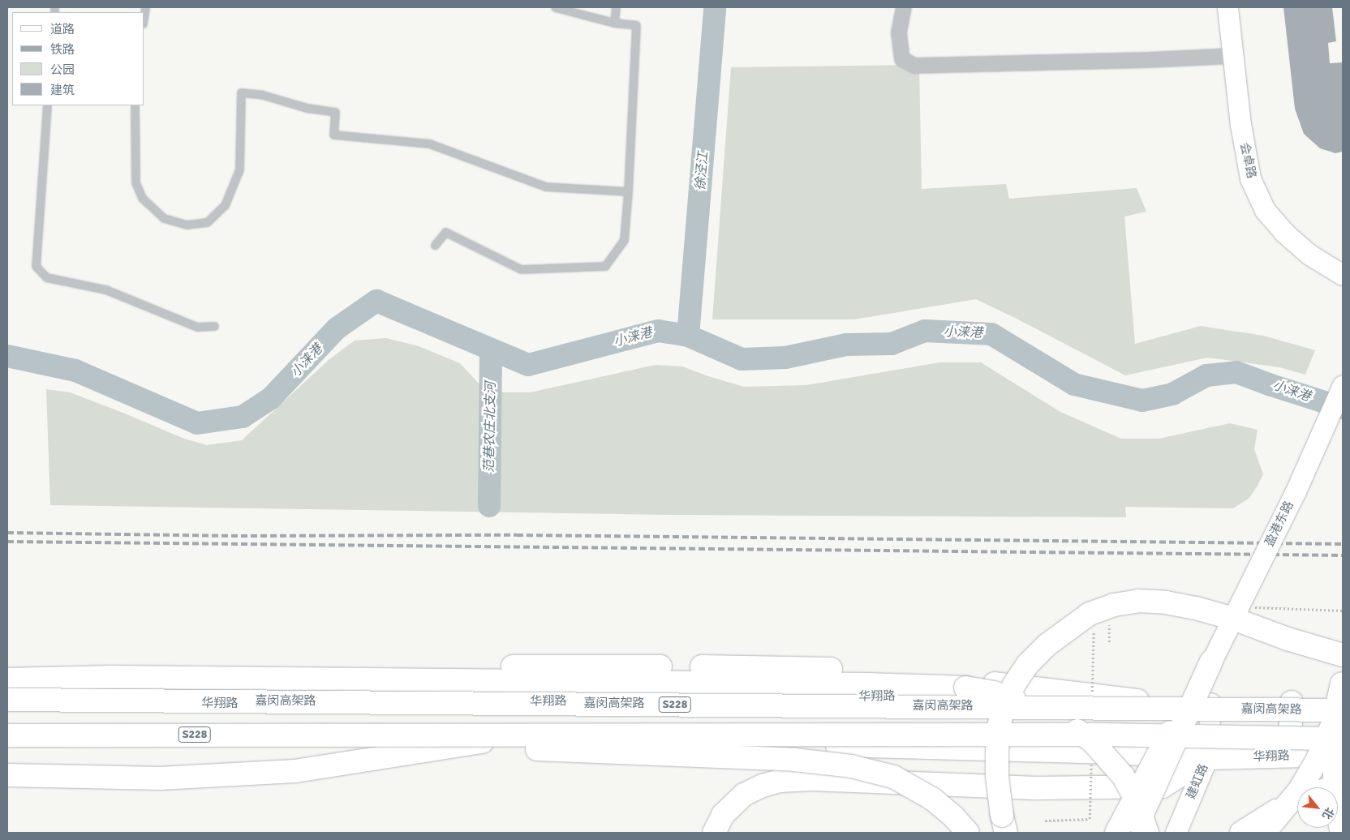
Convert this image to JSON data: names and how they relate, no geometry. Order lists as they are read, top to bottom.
{
  "streets": {
    "main road": [
      "会卓路",
      "盈港东路",
      "华翔路",
      "嘉闵高架路",
      "S228",
      "建虹路"
    ]
  },
  "crossings": [
    ["华翔路", "建虹路"]
  ],
  "water": ["徐泾江", "小涞港", "范巷农庄北支河"],
  "legend": [
    "道路",
    "铁路",
    "公园",
    "建筑"
  ],
  "north": "bottom right"
}
